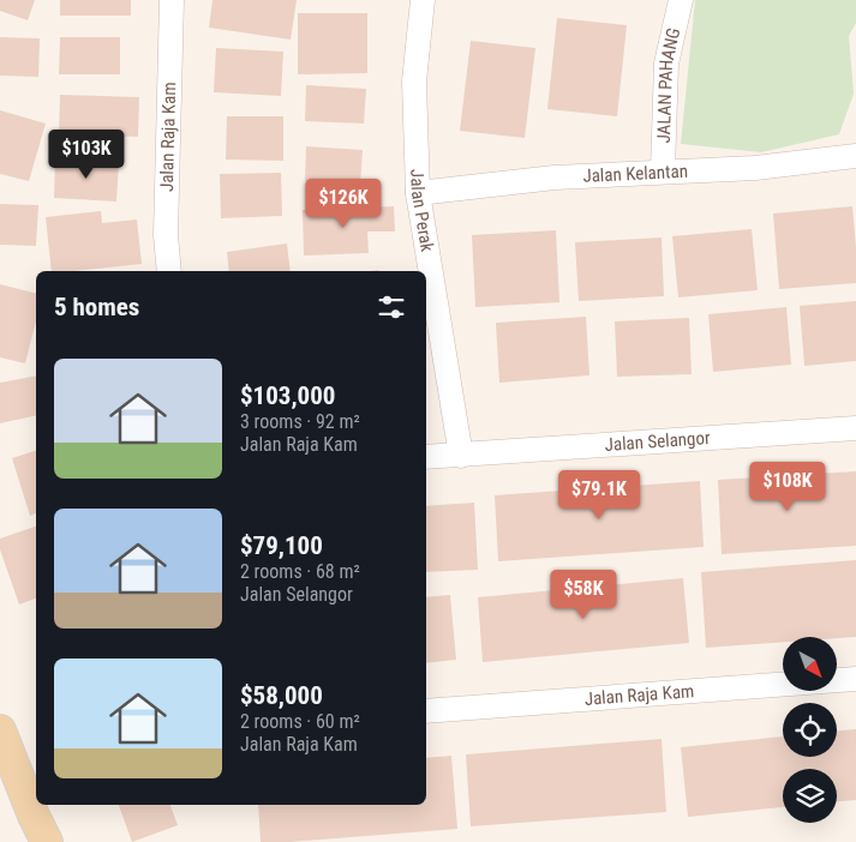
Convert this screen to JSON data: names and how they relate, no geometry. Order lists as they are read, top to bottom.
{
  "streets": {
    "street": [
      "JALAN PAHANG",
      "Jalan Raja Kam",
      "Jalan Kelantan",
      "Jalan Perak",
      "Jalan Selangor"
    ]
  },
  "crossings": [
    ["JALAN PAHANG", "Jalan Kelantan"],
    ["Jalan Kelantan", "Jalan Perak"],
    ["Jalan Perak", "Jalan Selangor"]
  ],
  "north": "bottom right",
  "page": {
    "price": [
      "$103K",
      "$126K",
      "$108K",
      "$79.1K",
      "$58K"
    ],
    "heading": "5 homes",
    "list": [
      {
        "name": "$103,000",
        "note": "3 rooms · 92 m² · Jalan Raja Kam"
      },
      {
        "name": "$79,100",
        "note": "2 rooms · 68 m² · Jalan Selangor"
      },
      {
        "name": "$58,000",
        "note": "2 rooms · 60 m² · Jalan Raja Kam"
      }
    ]
  }
}
